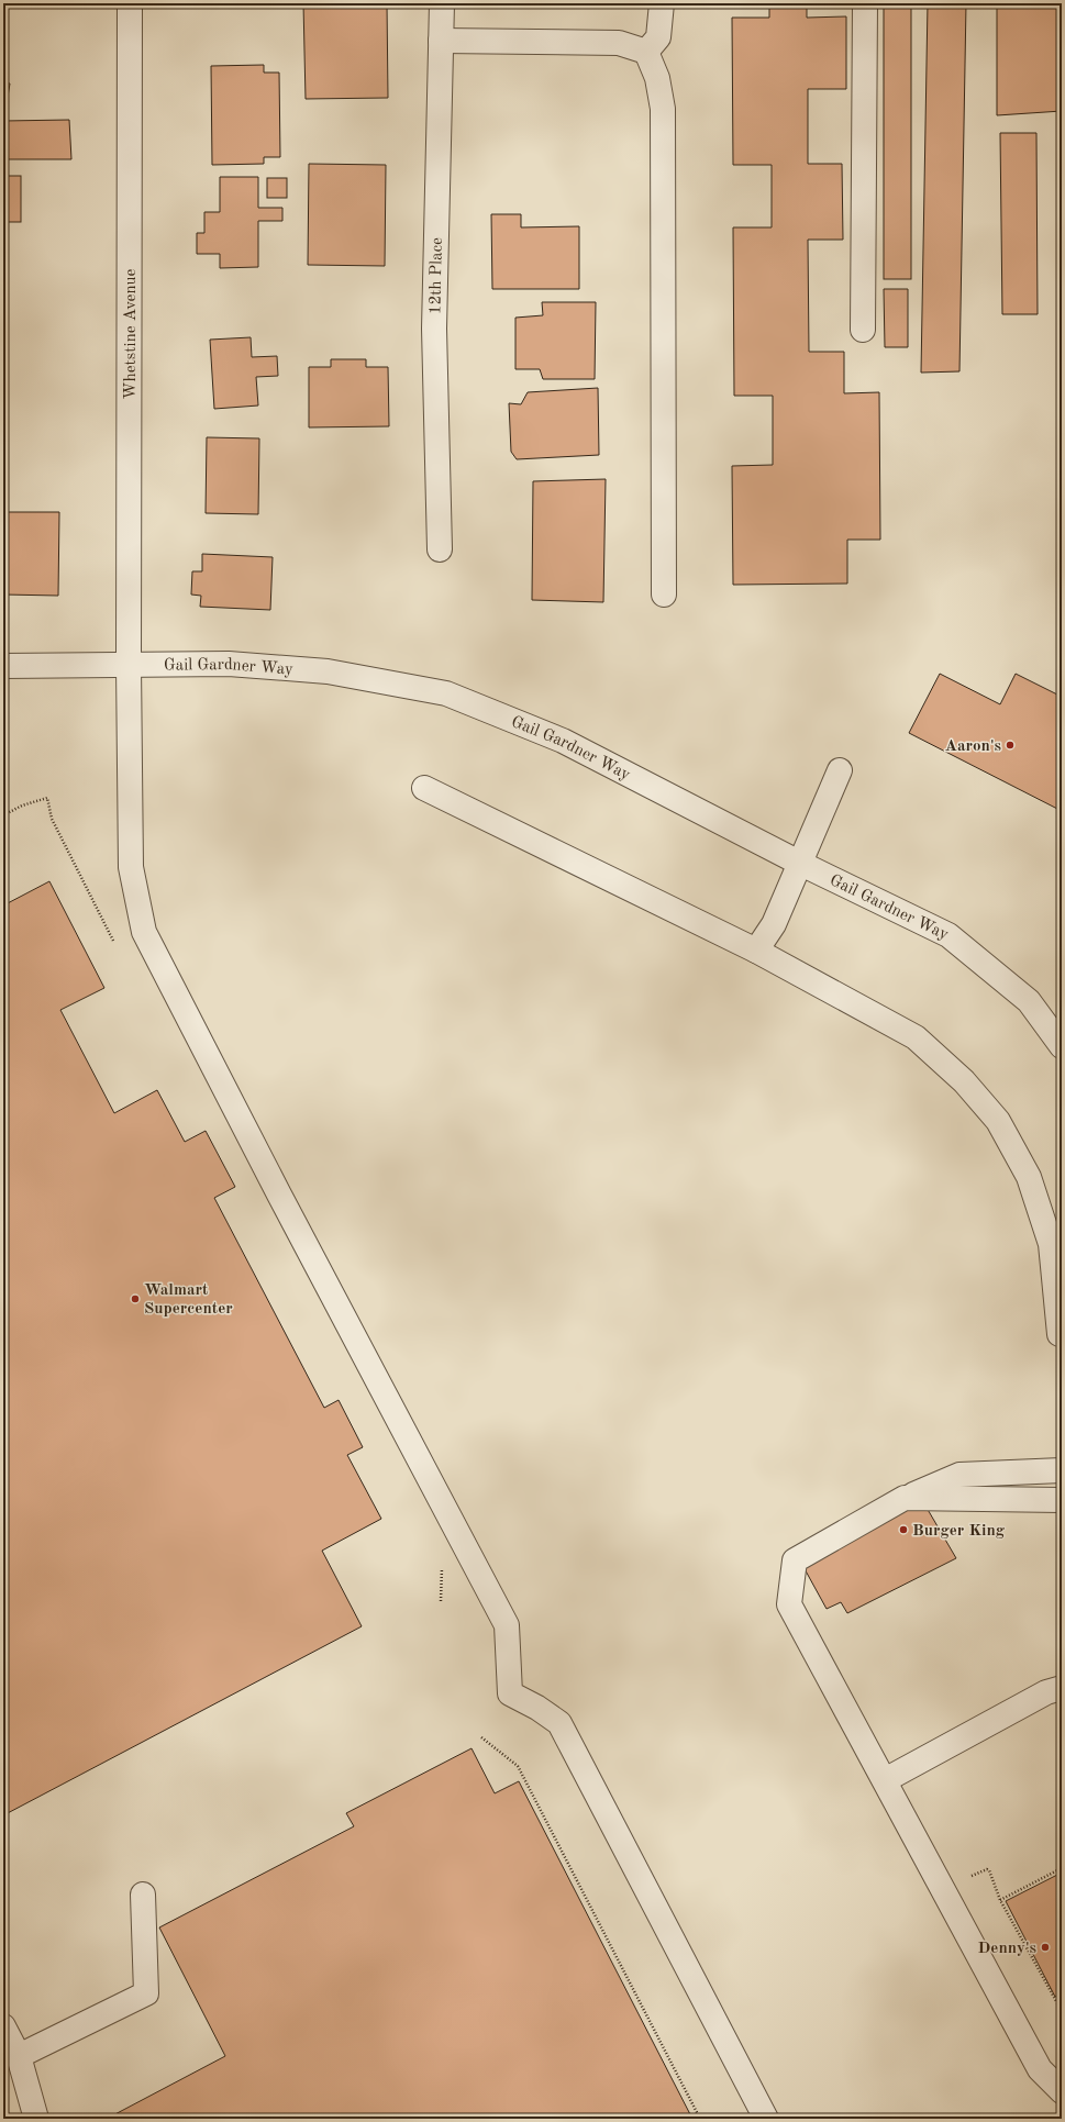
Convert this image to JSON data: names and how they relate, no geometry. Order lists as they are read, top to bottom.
{
  "streets": {
    "street": ["12th Place", "Whetstine Avenue", "Gail Gardner Way"]
  },
  "crossings": [
    ["Whetstine Avenue", "Gail Gardner Way"]
  ],
  "places": [
    "Aaron's",
    "Walmart Supercenter",
    "Burger King",
    "Denny's"
  ]
}
